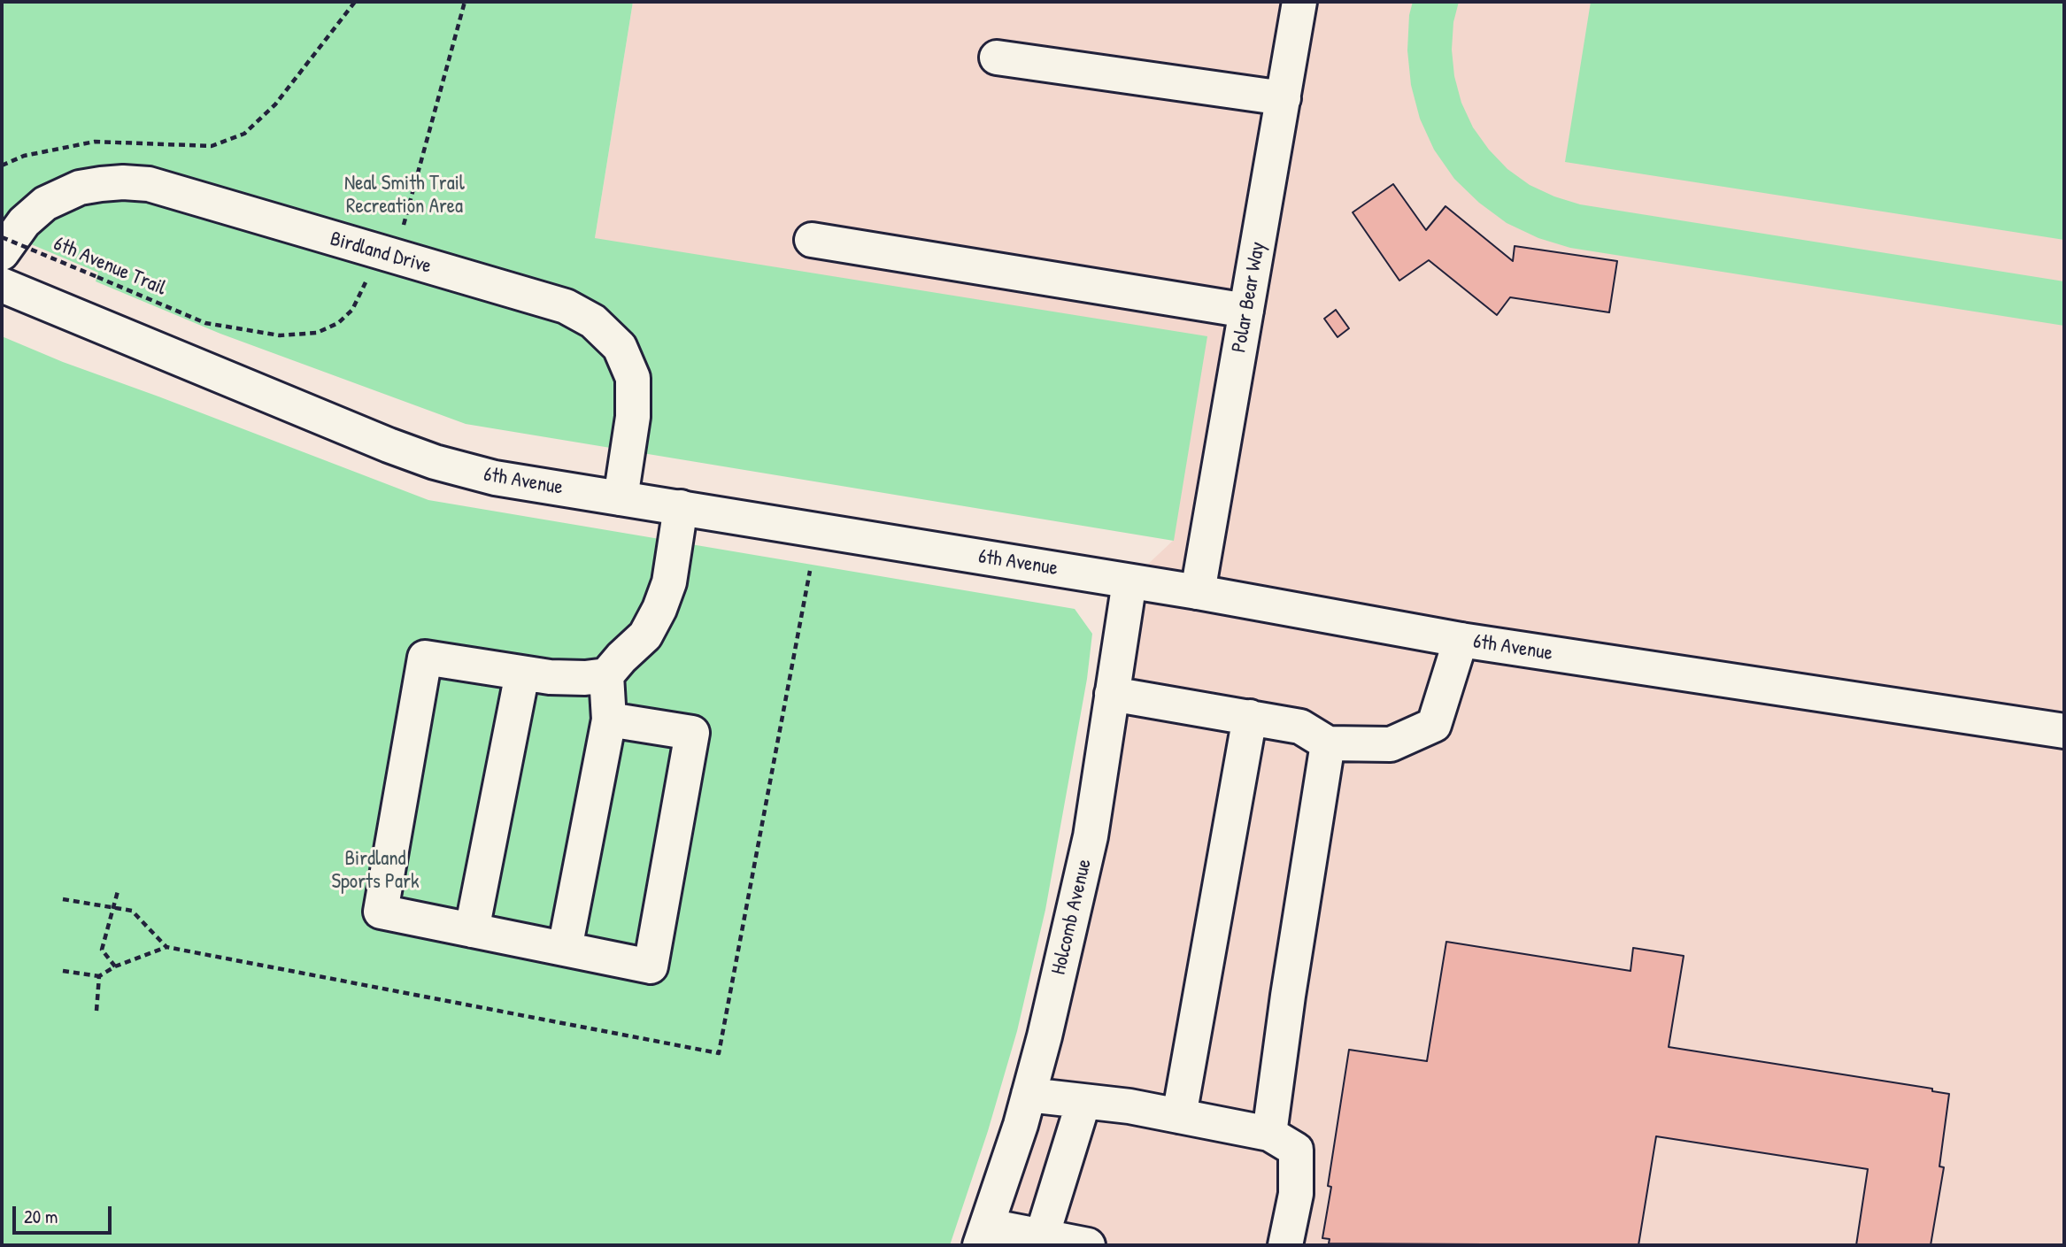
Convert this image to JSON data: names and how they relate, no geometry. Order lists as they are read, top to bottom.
{
  "streets": {
    "main road": [
      "Birdland Drive",
      "Polar Bear Way",
      "6th Avenue",
      "Holcomb Avenue"
    ],
    "path": ["6th Avenue Trail"]
  },
  "crossings": [
    ["Birdland Drive", "6th Avenue"],
    ["Polar Bear Way", "6th Avenue"],
    ["6th Avenue", "Holcomb Avenue"]
  ],
  "parks": ["Neal Smith Trail Recreation Area", "Birdland Sports Park"],
  "scale_bar": "20 m"
}
